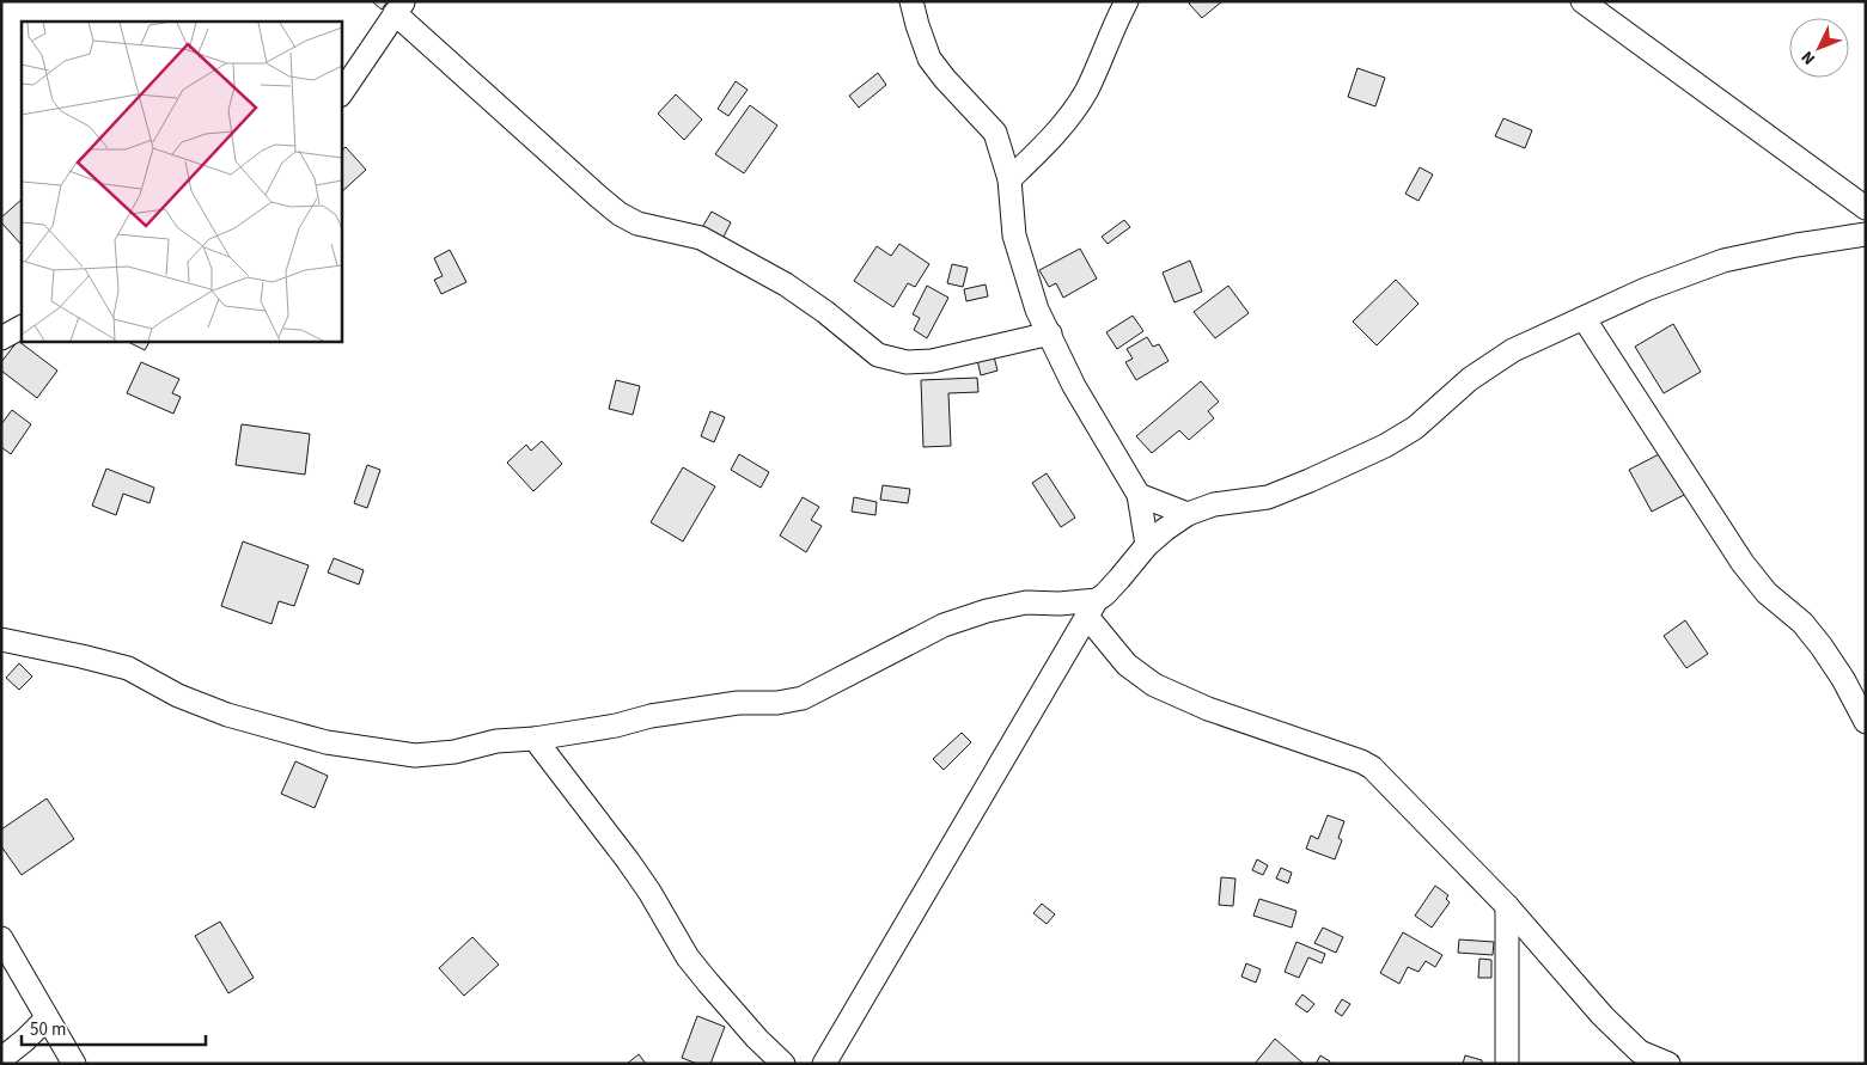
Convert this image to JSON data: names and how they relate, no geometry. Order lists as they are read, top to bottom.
{
  "scale_bar": "50 m",
  "north": "bottom left"
}
